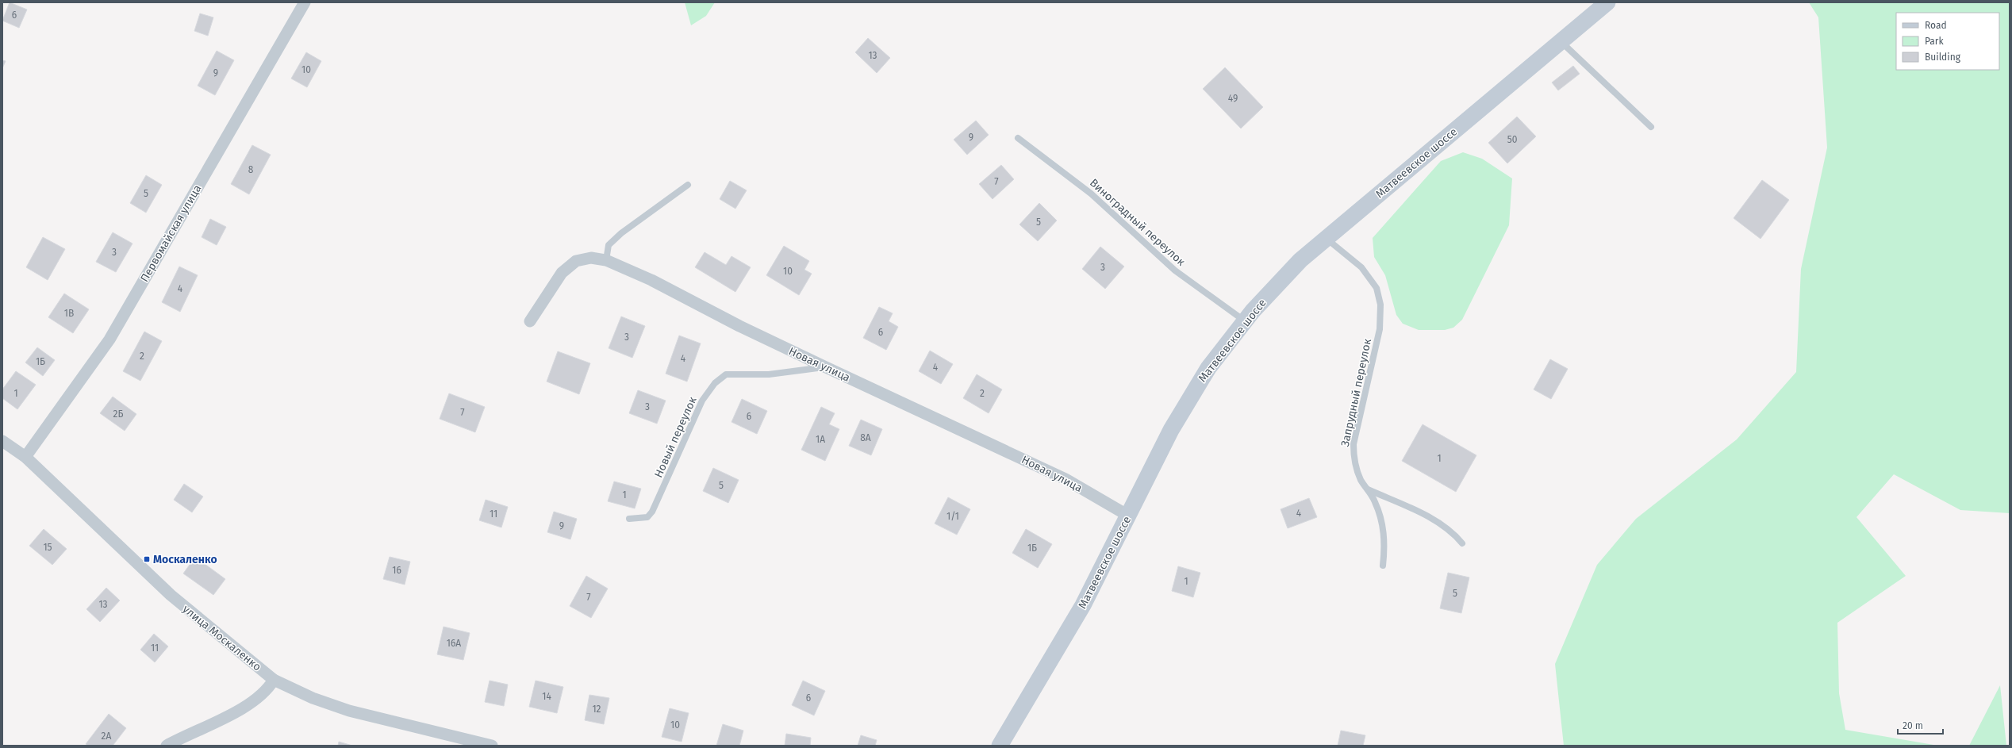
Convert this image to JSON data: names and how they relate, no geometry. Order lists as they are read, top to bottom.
{
  "streets": {
    "main road": ["Матвеевское шоссе"],
    "street": ["Первомайская улица", "Новая улица", "улица Москаленко"],
    "lane": ["Виноградный переулок", "Запрудный переулок", "Новый переулок"]
  },
  "crossings": [
    ["Матвеевское шоссе", "Виноградный переулок"],
    ["Матвеевское шоссе", "Новая улица"],
    ["Матвеевское шоссе", "Запрудный переулок"],
    ["Первомайская улица", "улица Москаленко"],
    ["Новая улица", "Новый переулок"]
  ],
  "places": {
    "transit": ["Москаленко"]
  },
  "house_numbers": [
    "6",
    "13",
    "10",
    "9",
    "49",
    "9",
    "50",
    "8",
    "7",
    "5",
    "5",
    "3",
    "3",
    "10",
    "4",
    "1В",
    "6",
    "3",
    "2",
    "4",
    "1Б",
    "4",
    "1",
    "2",
    "3",
    "7",
    "2Б",
    "6",
    "8А",
    "1А",
    "1",
    "5",
    "1",
    "4",
    "11",
    "1/1",
    "9",
    "15",
    "1Б",
    "16",
    "1",
    "5",
    "7",
    "13",
    "16А",
    "11",
    "14",
    "6",
    "12",
    "10",
    "2А"
  ],
  "legend": ["Road", "Park", "Building"],
  "scale_bar": "20 m"
}
